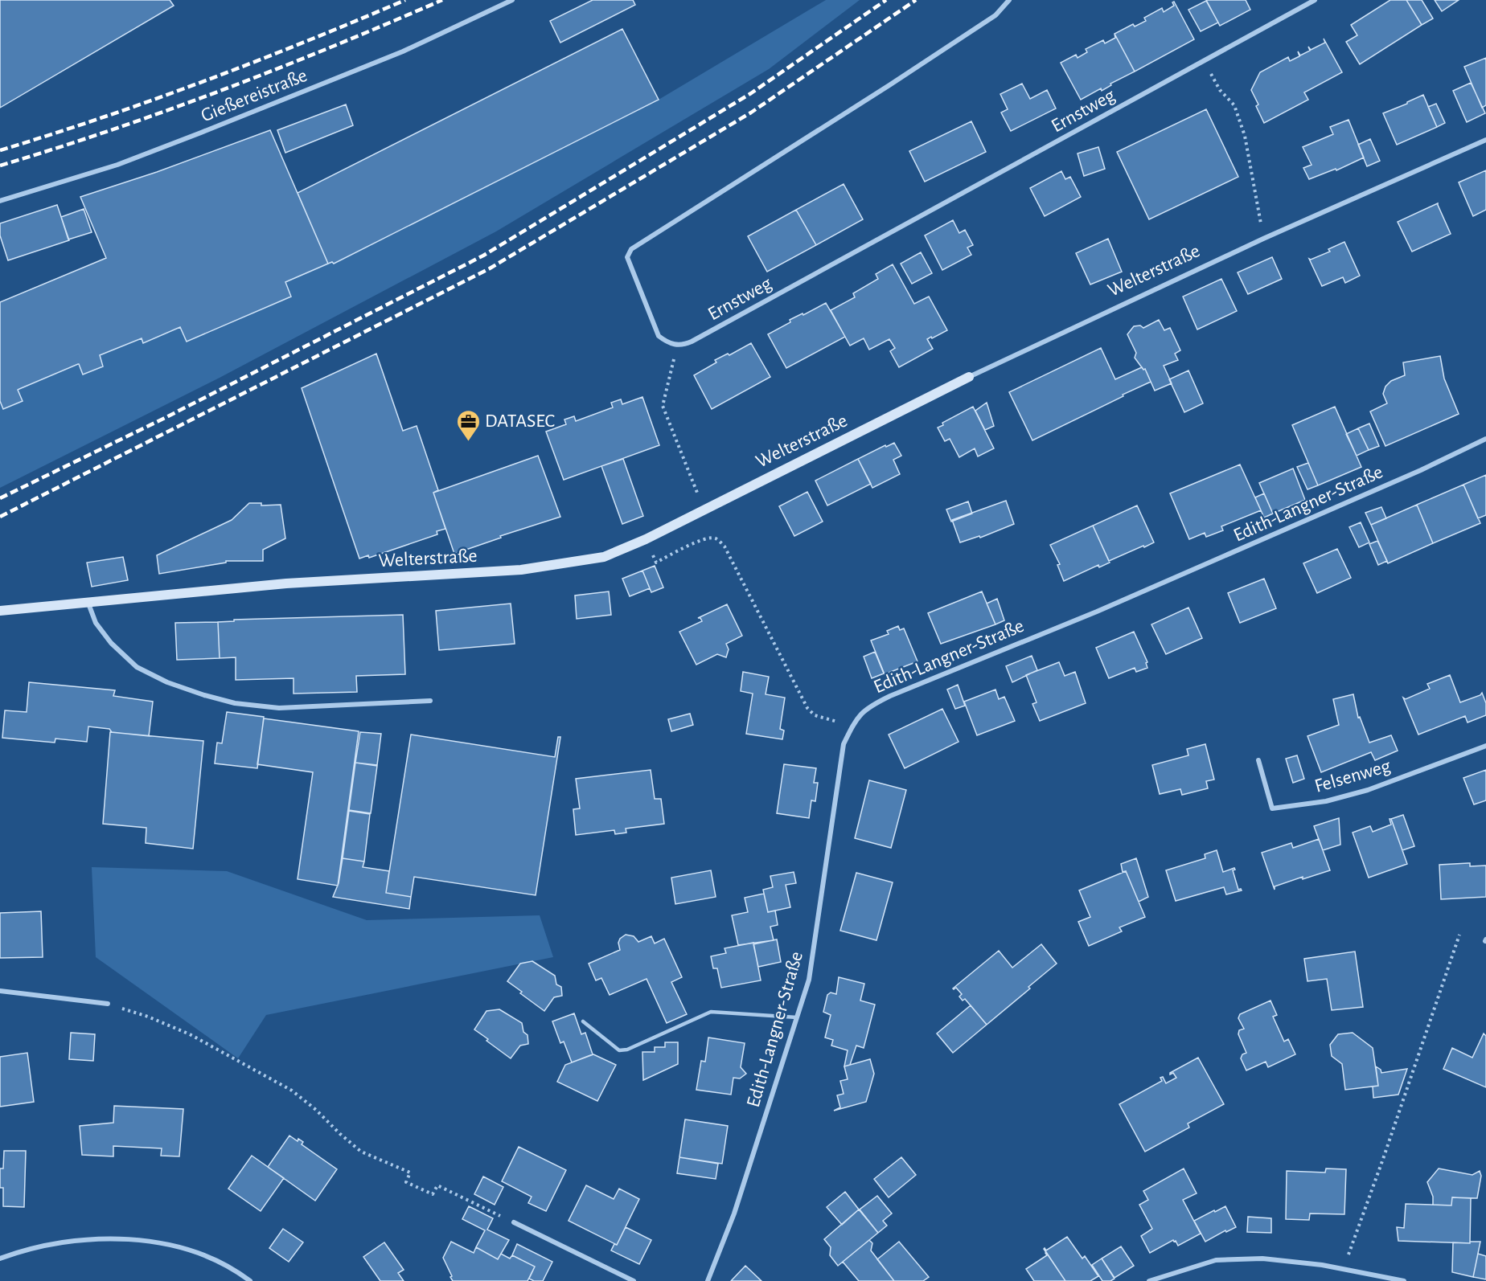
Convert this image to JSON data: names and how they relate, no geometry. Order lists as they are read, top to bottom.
{
  "streets": {
    "street": [
      "Gießereistraße",
      "Ernstweg",
      "Welterstraße",
      "Edith-Langner-Straße",
      "Felsenweg"
    ]
  },
  "places": {
    "office": ["DATASEC"]
  }
}
